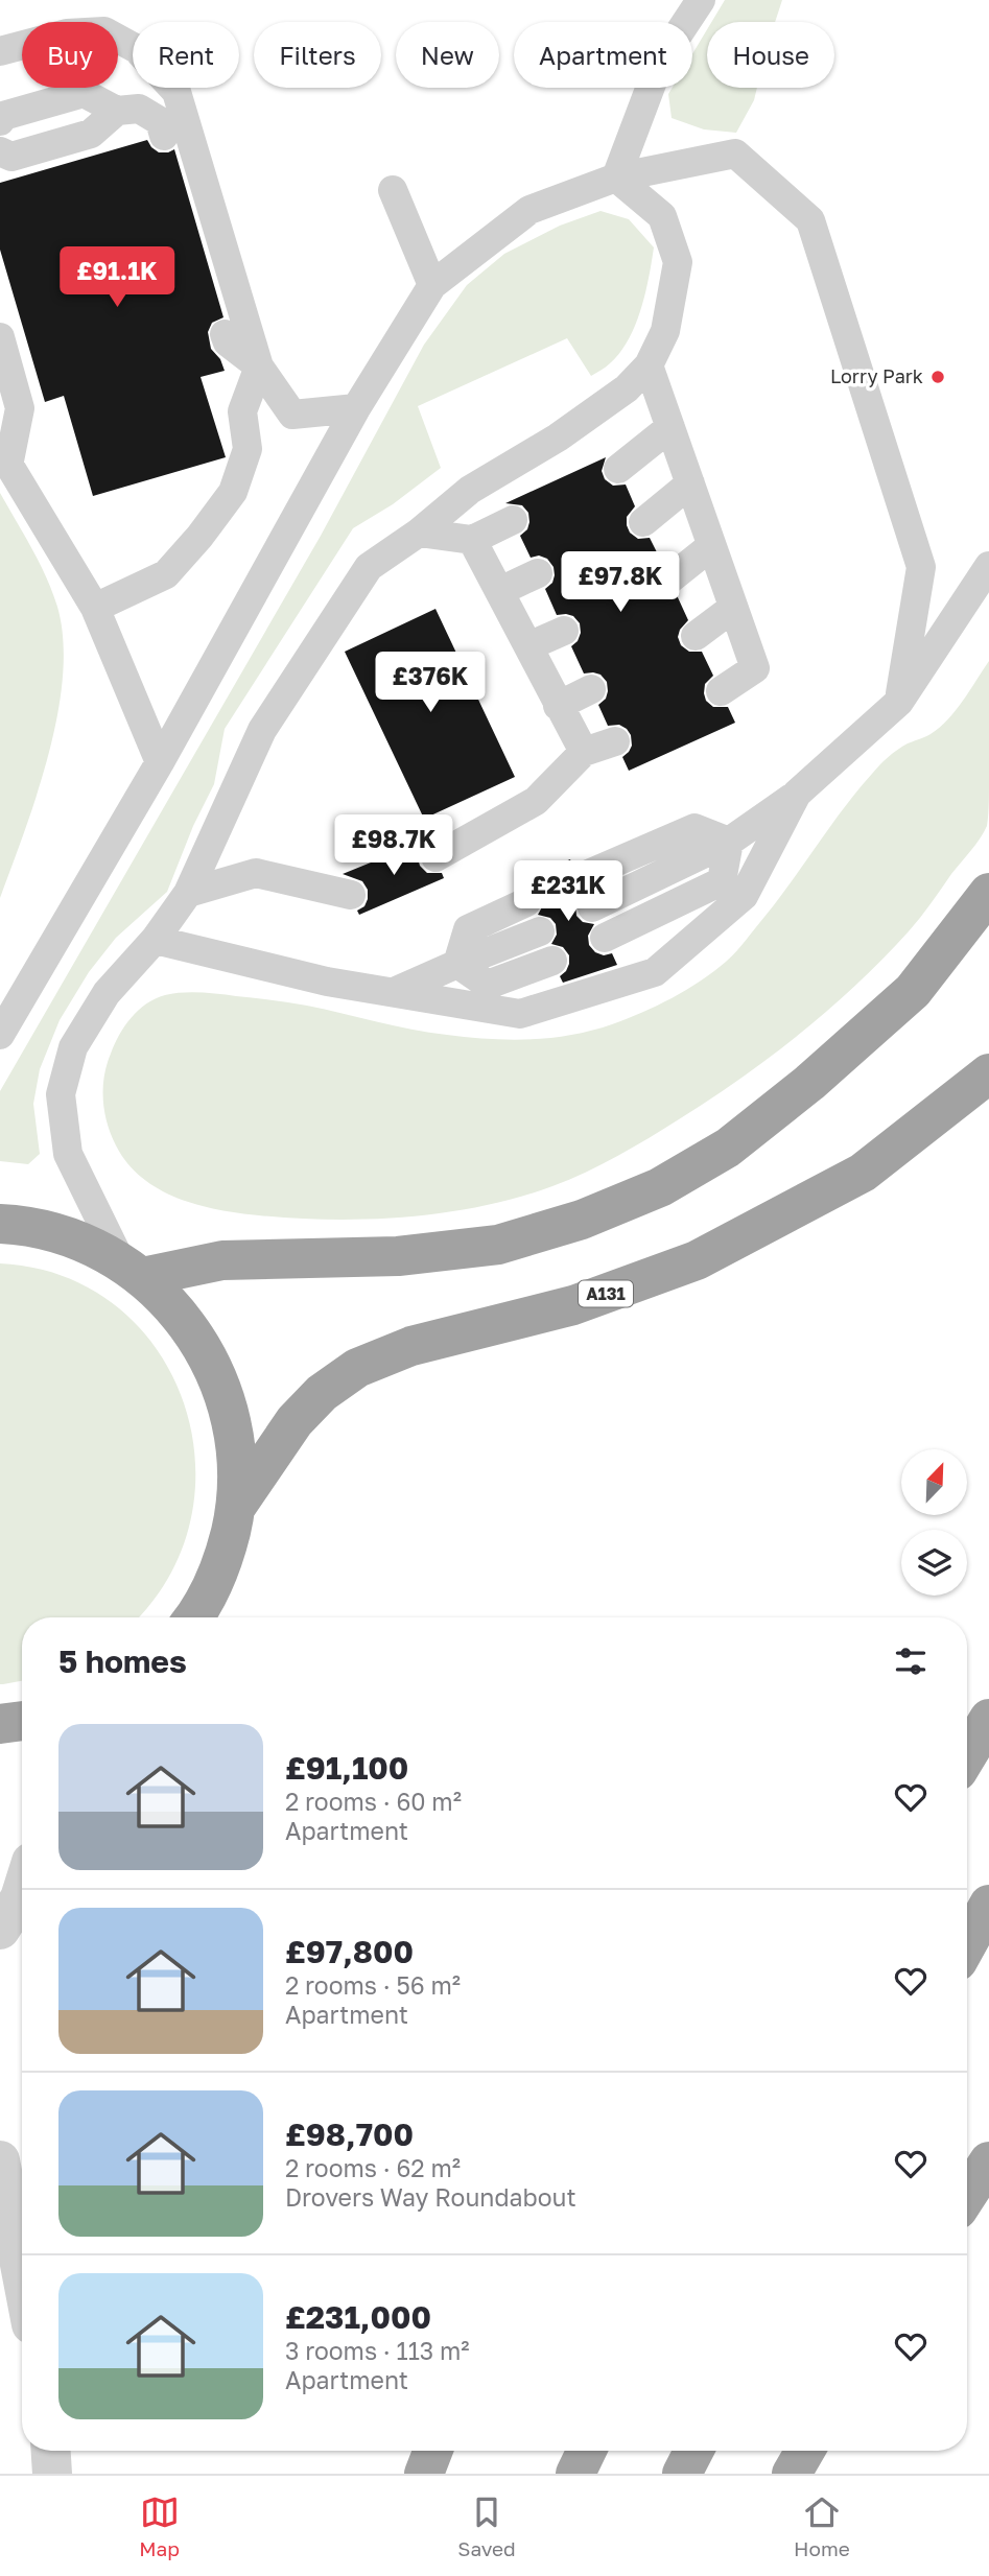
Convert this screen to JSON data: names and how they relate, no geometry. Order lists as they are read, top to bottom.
{
  "streets": {
    "highway": ["A131"]
  },
  "places": ["Lorry Park"],
  "north": "top right",
  "page": {
    "chip": [
      "Buy",
      "Rent",
      "Filters",
      "New",
      "Apartment",
      "House"
    ],
    "price": [
      "£91.1K",
      "£97.8K",
      "£376K",
      "£98.7K",
      "£231K"
    ],
    "heading": "5 homes",
    "list": [
      {
        "name": "£91,100",
        "note": "2 rooms · 60 m² · Apartment"
      },
      {
        "name": "£97,800",
        "note": "2 rooms · 56 m² · Apartment"
      },
      {
        "name": "£98,700",
        "note": "2 rooms · 62 m² · Drovers Way Roundabout"
      },
      {
        "name": "£231,000",
        "note": "3 rooms · 113 m² · Apartment"
      }
    ],
    "tabs": ["Map", "Saved", "Home"]
  }
}
